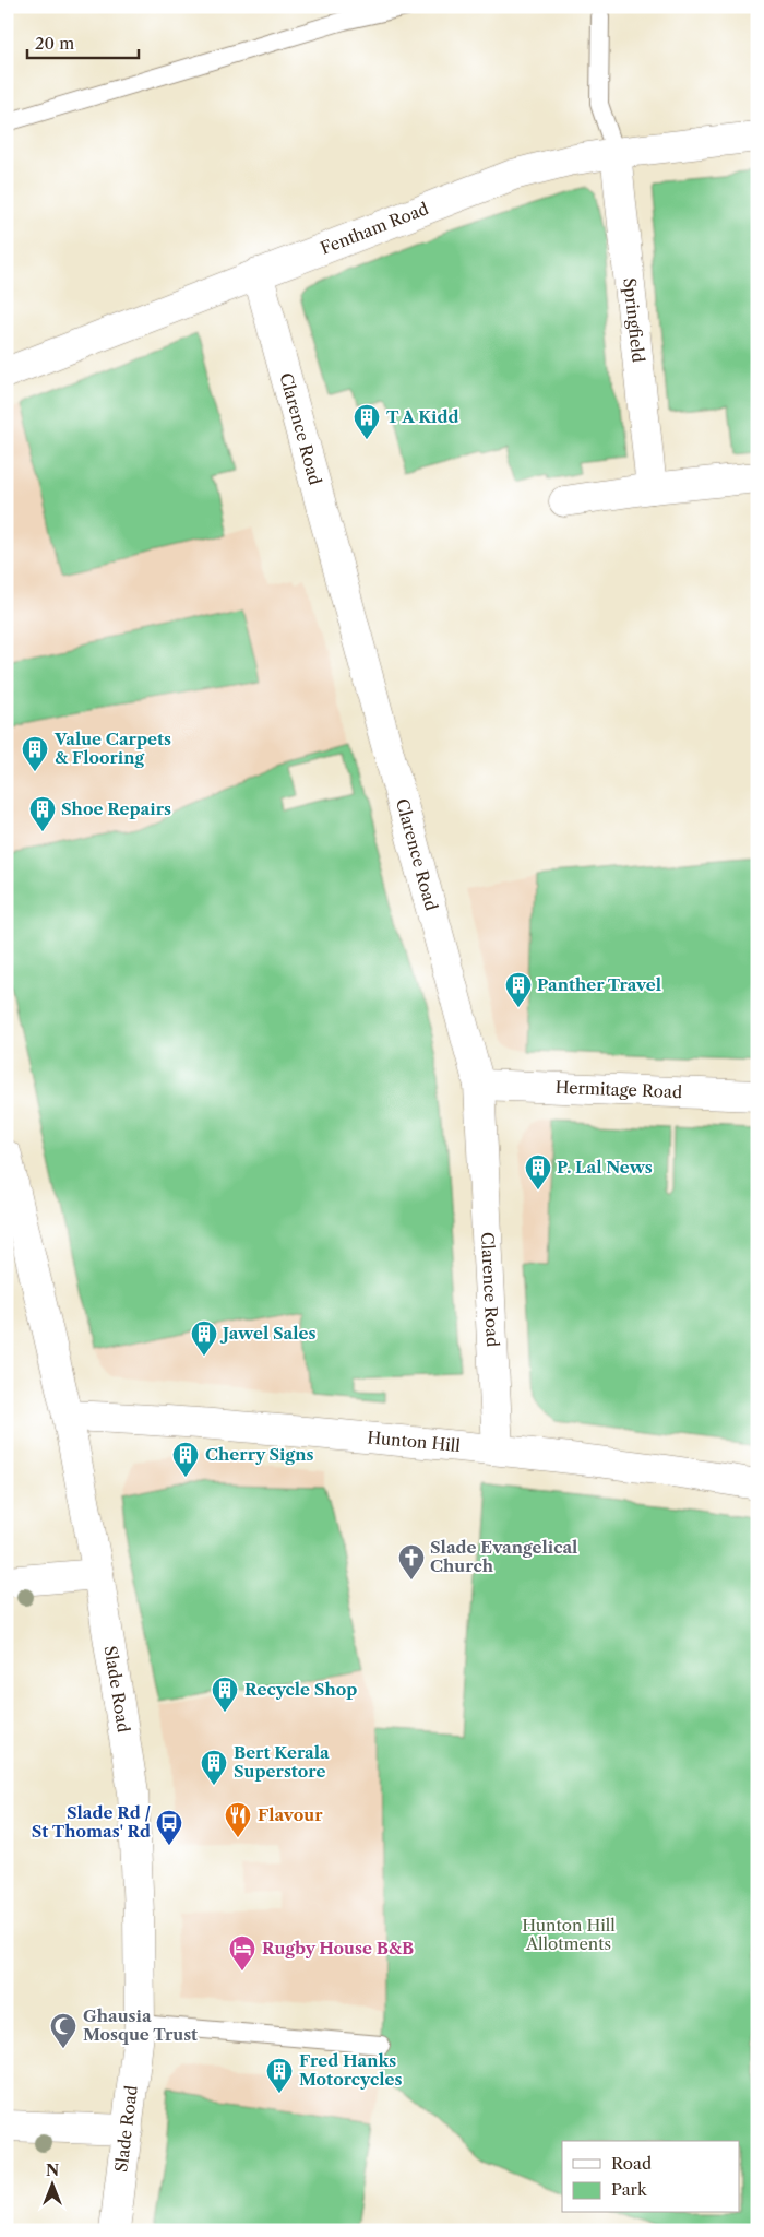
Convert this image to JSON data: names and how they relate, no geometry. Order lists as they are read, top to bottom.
{
  "streets": {
    "street": [
      "Fentham Road",
      "Springfield",
      "Clarence Road",
      "Hermitage Road",
      "Hunton Hill",
      "Slade Road"
    ]
  },
  "crossings": [
    ["Fentham Road", "Springfield"],
    ["Fentham Road", "Clarence Road"],
    ["Clarence Road", "Hermitage Road"],
    ["Clarence Road", "Hunton Hill"],
    ["Hunton Hill", "Slade Road"]
  ],
  "parks": ["Hunton Hill Allotments"],
  "places": {
    "building": [
      "T A Kidd",
      "Value Carpets & Flooring",
      "Shoe Repairs",
      "Panther Travel",
      "P. Lal News",
      "Jawel Sales",
      "Cherry Signs",
      "Recycle Shop",
      "Bert Kerala Superstore",
      "Fred Hanks Motorcycles"
    ],
    "church": ["Slade Evangelical Church"],
    "restaurant": ["Flavour"],
    "bus stop": ["Slade Rd / St Thomas' Rd"],
    "hotel": ["Rugby House B&B"],
    "mosque": ["Ghausia Mosque Trust"]
  },
  "legend": ["Road", "Park"],
  "scale_bar": "20 m",
  "north": "top"
}
